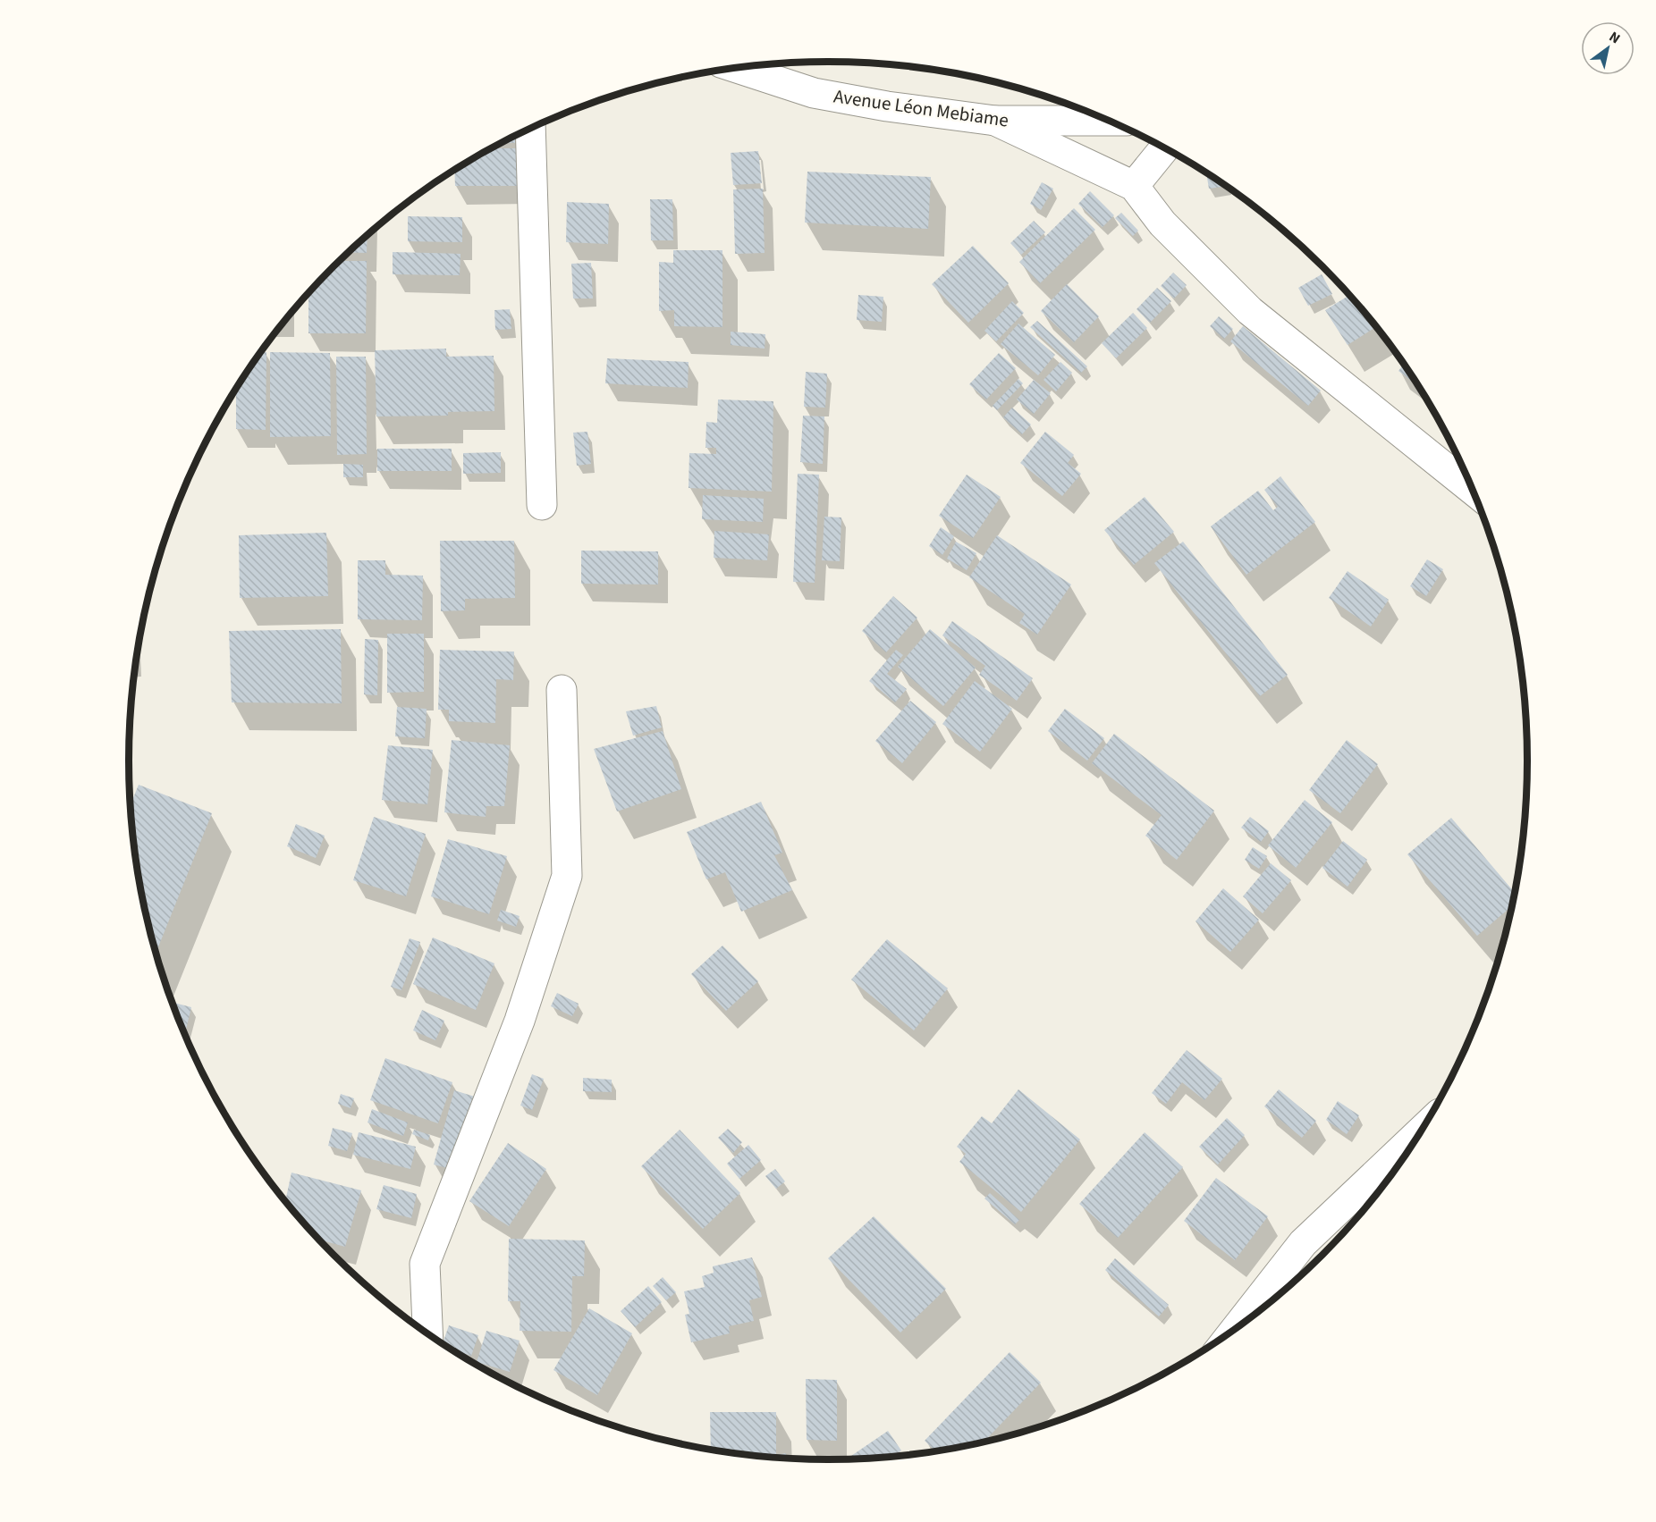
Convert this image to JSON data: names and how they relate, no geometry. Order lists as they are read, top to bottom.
{
  "streets": {
    "street": ["Avenue Léon Mebiame"]
  },
  "north": "top right"
}
